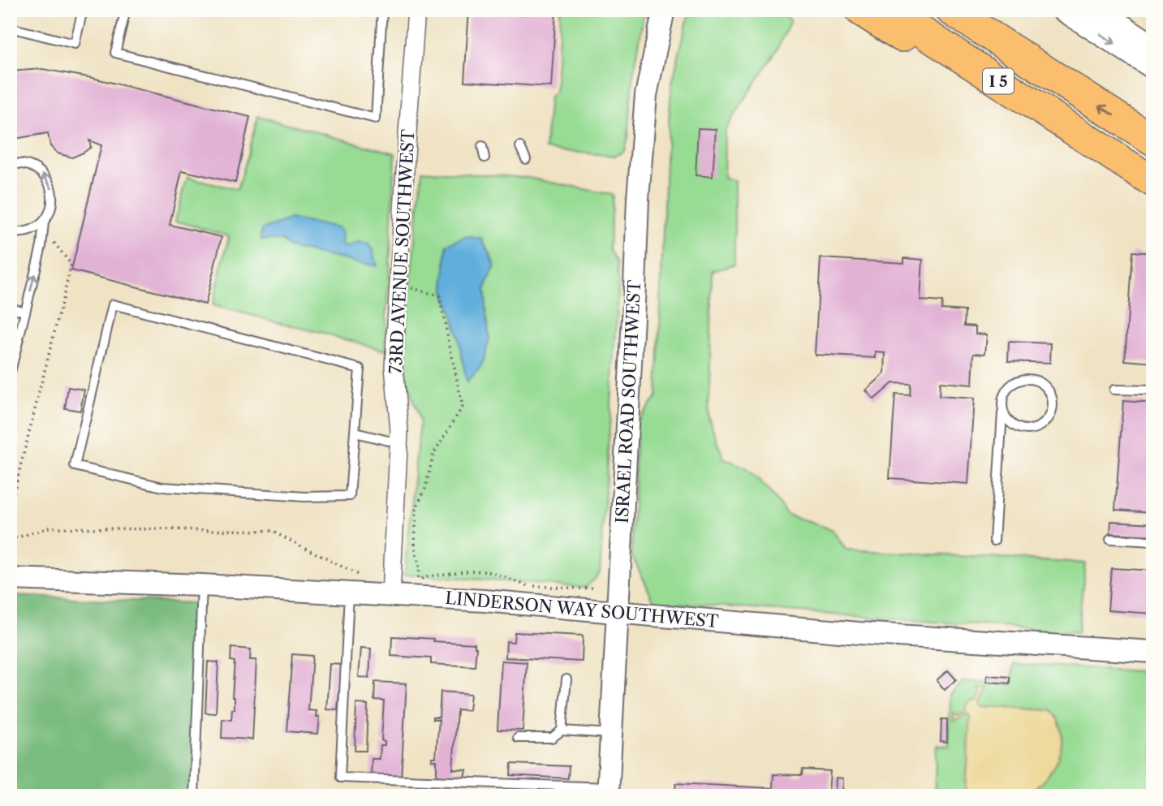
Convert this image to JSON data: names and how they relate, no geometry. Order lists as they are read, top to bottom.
{
  "streets": {
    "highway": ["I 5"],
    "street": ["73RD AVENUE SOUTHWEST", "ISRAEL ROAD SOUTHWEST", "LINDERSON WAY SOUTHWEST"]
  },
  "crossings": [
    ["73RD AVENUE SOUTHWEST", "LINDERSON WAY SOUTHWEST"],
    ["ISRAEL ROAD SOUTHWEST", "LINDERSON WAY SOUTHWEST"]
  ]
}
